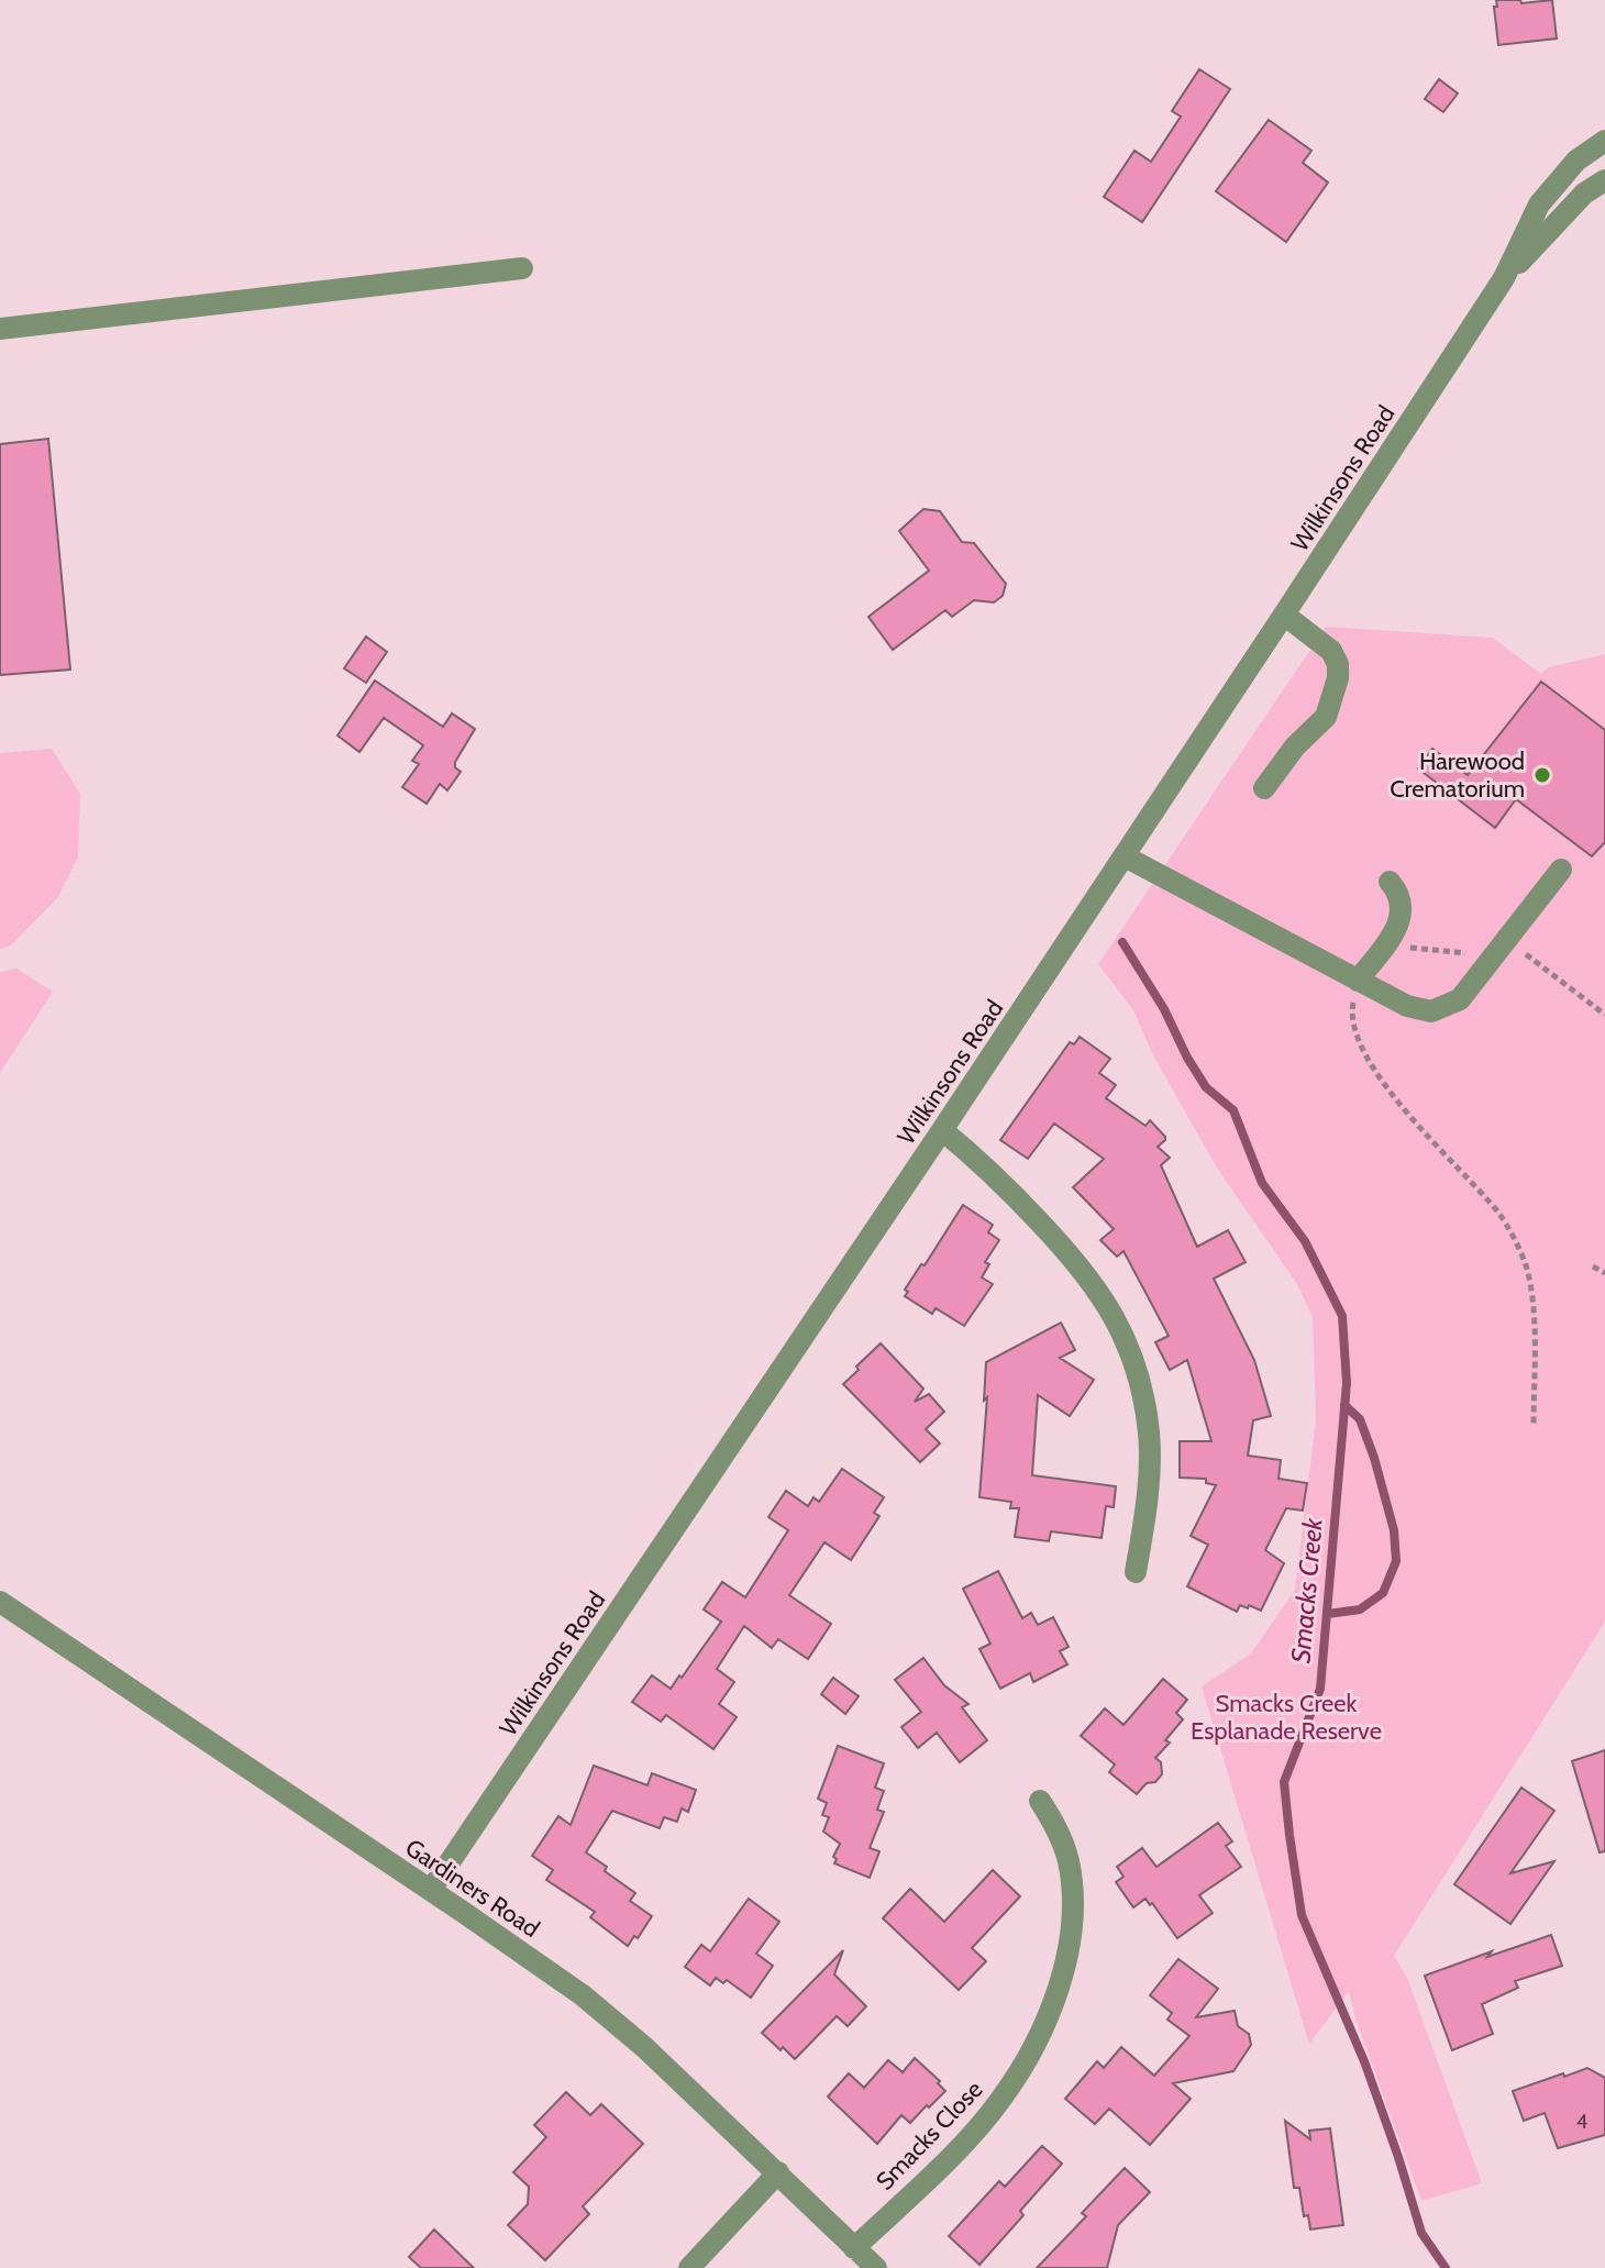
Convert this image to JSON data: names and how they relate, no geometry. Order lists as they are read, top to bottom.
{
  "streets": {
    "street": ["Wilkinsons Road", "Gardiners Road", "Smacks Close"]
  },
  "crossings": [
    ["Wilkinsons Road", "Gardiners Road"],
    ["Gardiners Road", "Smacks Close"]
  ],
  "water": ["Smacks Creek"],
  "parks": ["Smacks Creek Esplanade Reserve"],
  "places": ["Harewood Crematorium"],
  "house_numbers": ["4"]
}
